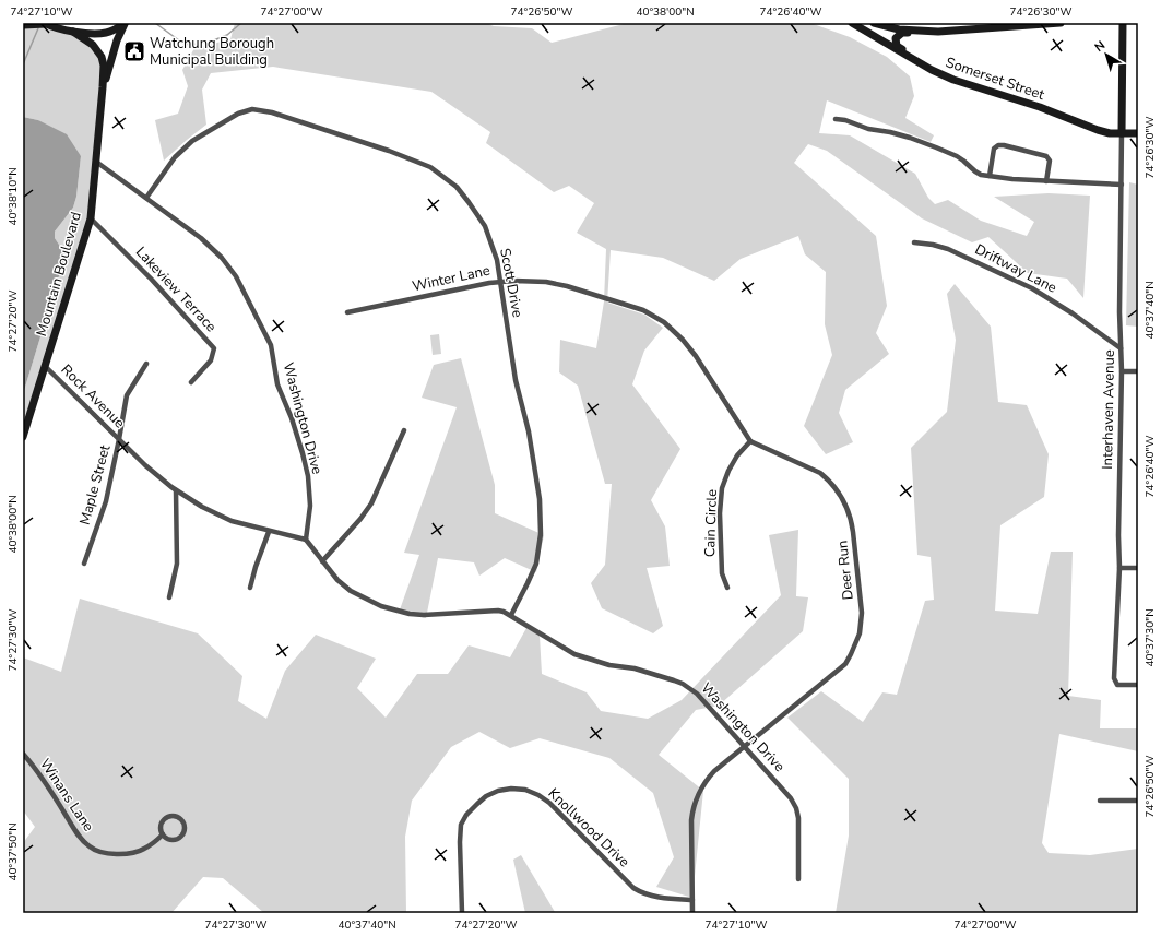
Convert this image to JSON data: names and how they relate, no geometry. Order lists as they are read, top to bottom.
{
  "streets": {
    "main road": ["Somerset Street", "Mountain Boulevard"],
    "street": [
      "Driftway Lane",
      "Winter Lane",
      "Scott Drive",
      "Lakeview Terrace",
      "Rock Avenue",
      "Interhaven Avenue",
      "Washington Drive",
      "Maple Street",
      "Cain Circle",
      "Deer Run",
      "Winans Lane",
      "Knollwood Drive"
    ]
  },
  "crossings": [
    ["Somerset Street", "Interhaven Avenue"],
    ["Driftway Lane", "Interhaven Avenue"],
    ["Mountain Boulevard", "Lakeview Terrace"],
    ["Mountain Boulevard", "Rock Avenue"],
    ["Mountain Boulevard", "Washington Drive"],
    ["Winter Lane", "Scott Drive"],
    ["Winter Lane", "Cain Circle"],
    ["Winter Lane", "Deer Run"],
    ["Scott Drive", "Washington Drive"],
    ["Rock Avenue", "Washington Drive"],
    ["Rock Avenue", "Maple Street"],
    ["Washington Drive", "Deer Run"],
    ["Cain Circle", "Deer Run"],
    ["Deer Run", "Knollwood Drive"]
  ],
  "places": {
    "public building": ["Watchung Borough Municipal Building"]
  },
  "north": "top left",
  "coordinates": [
    "74°27'10\"W",
    "74°27'00\"W",
    "74°26'50\"W",
    "40°38'00\"N",
    "74°26'40\"W",
    "74°26'30\"W",
    "40°38'10\"N",
    "40°37'40\"N",
    "74°27'20\"W",
    "40°37'30\"N",
    "74°27'30\"W",
    "40°37'50\"N"
  ]
}
